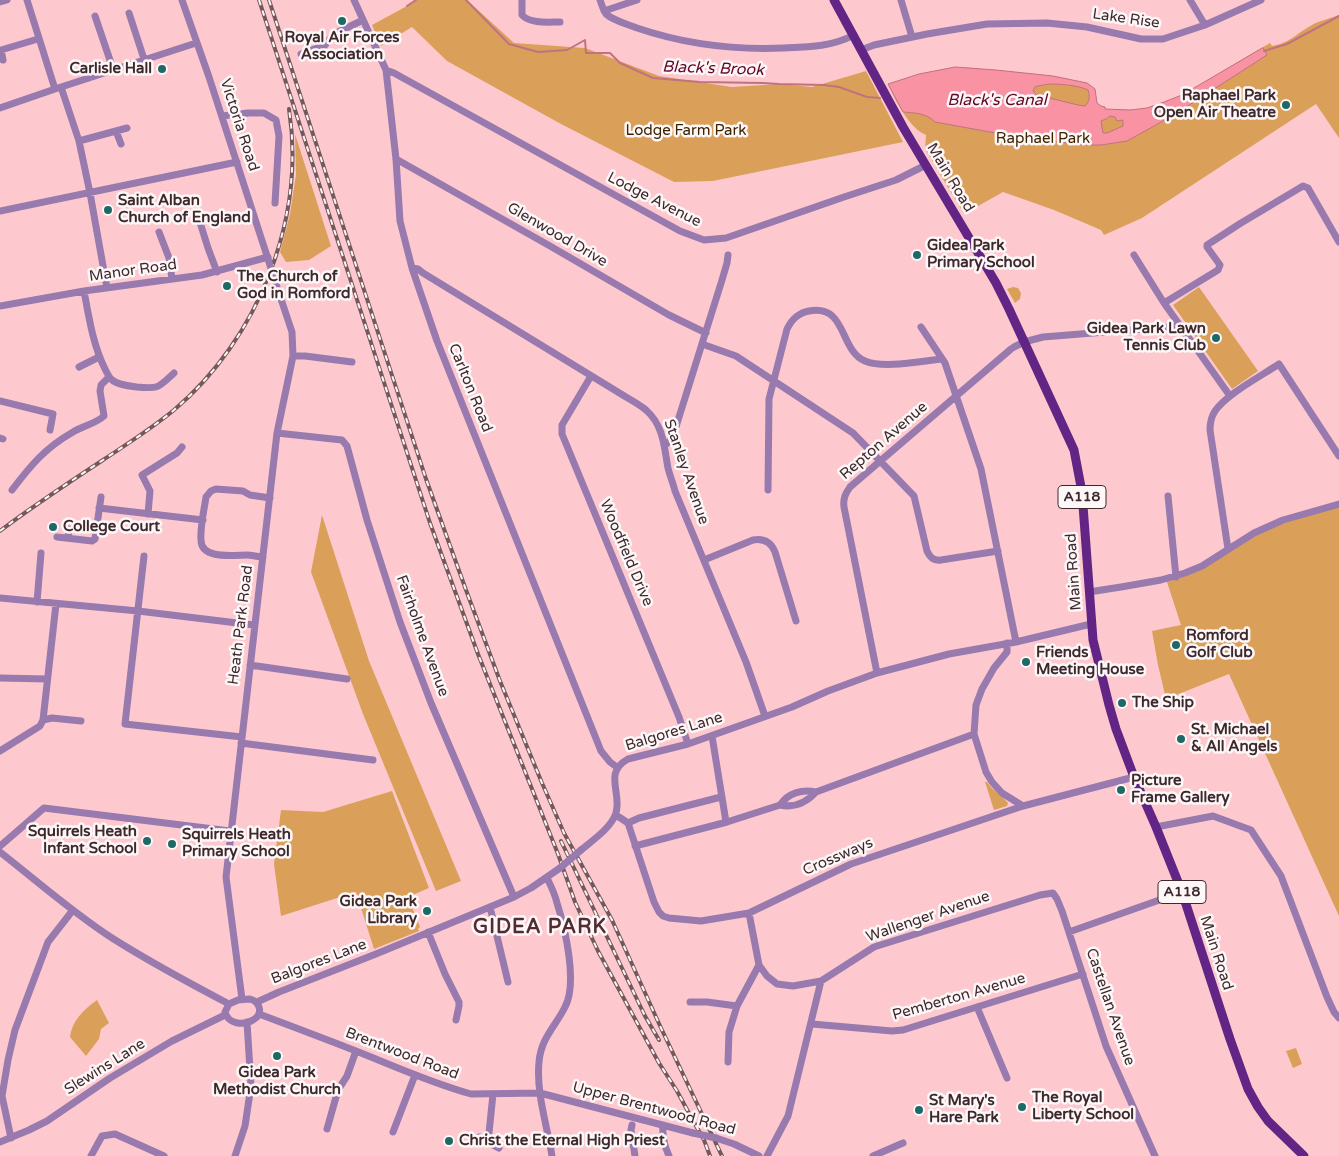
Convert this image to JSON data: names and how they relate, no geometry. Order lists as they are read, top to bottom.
{
  "streets": {
    "main road": ["Main Road", "A118"],
    "street": [
      "Lake Rise",
      "Victoria Road",
      "Lodge Avenue",
      "Glenwood Drive",
      "Manor Road",
      "Carlton Road",
      "Repton Avenue",
      "Stanley Avenue",
      "Woodfield Drive",
      "Heath Park Road",
      "Fairholme Avenue",
      "Balgores Lane",
      "Crossways",
      "Wallenger Avenue",
      "Pemberton Avenue",
      "Castellan Avenue",
      "Brentwood Road",
      "Slewins Lane",
      "Upper Brentwood Road"
    ]
  },
  "crossings": [
    ["Lake Rise", "Main Road"],
    ["Victoria Road", "Manor Road"],
    ["Victoria Road", "Heath Park Road"],
    ["Main Road", "Lodge Avenue"],
    ["Main Road", "Repton Avenue"],
    ["Main Road", "Balgores Lane"],
    ["Main Road", "Crossways"],
    ["Lodge Avenue", "Carlton Road"],
    ["Glenwood Drive", "Carlton Road"],
    ["Manor Road", "Heath Park Road"],
    ["Carlton Road", "Stanley Avenue"],
    ["Carlton Road", "Balgores Lane"],
    ["Repton Avenue", "Balgores Lane"],
    ["Stanley Avenue", "Woodfield Drive"],
    ["Stanley Avenue", "Balgores Lane"],
    ["Woodfield Drive", "Balgores Lane"],
    ["Heath Park Road", "Fairholme Avenue"],
    ["Heath Park Road", "Balgores Lane"],
    ["Heath Park Road", "Brentwood Road"],
    ["Heath Park Road", "Slewins Lane"],
    ["Fairholme Avenue", "Balgores Lane"],
    ["Balgores Lane", "Brentwood Road"],
    ["Balgores Lane", "Slewins Lane"],
    ["Wallenger Avenue", "Castellan Avenue"],
    ["Pemberton Avenue", "Castellan Avenue"],
    ["Brentwood Road", "Slewins Lane"],
    ["Brentwood Road", "Upper Brentwood Road"]
  ],
  "districts": ["GIDEA PARK"],
  "water": ["Black's Brook", "Black's Canal"],
  "parks": ["Lodge Farm Park", "Raphael Park"],
  "places": [
    "Royal Air Forces Association",
    "Carlisle Hall",
    "Raphael Park Open Air Theatre",
    "Saint Alban Church of England",
    "Gidea Park Primary School",
    "The Church of God in Romford",
    "Gidea Park Lawn Tennis Club",
    "College Court",
    "Romford Golf Club",
    "Friends Meeting House",
    "The Ship",
    "St. Michael & All Angels",
    "Picture Frame Gallery",
    "Squirrels Heath Infant School",
    "Squirrels Heath Primary School",
    "Gidea Park Library",
    "Gidea Park Methodist Church",
    "The Royal Liberty School",
    "St Mary's Hare Park",
    "Christ the Eternal High Priest"
  ]
}
